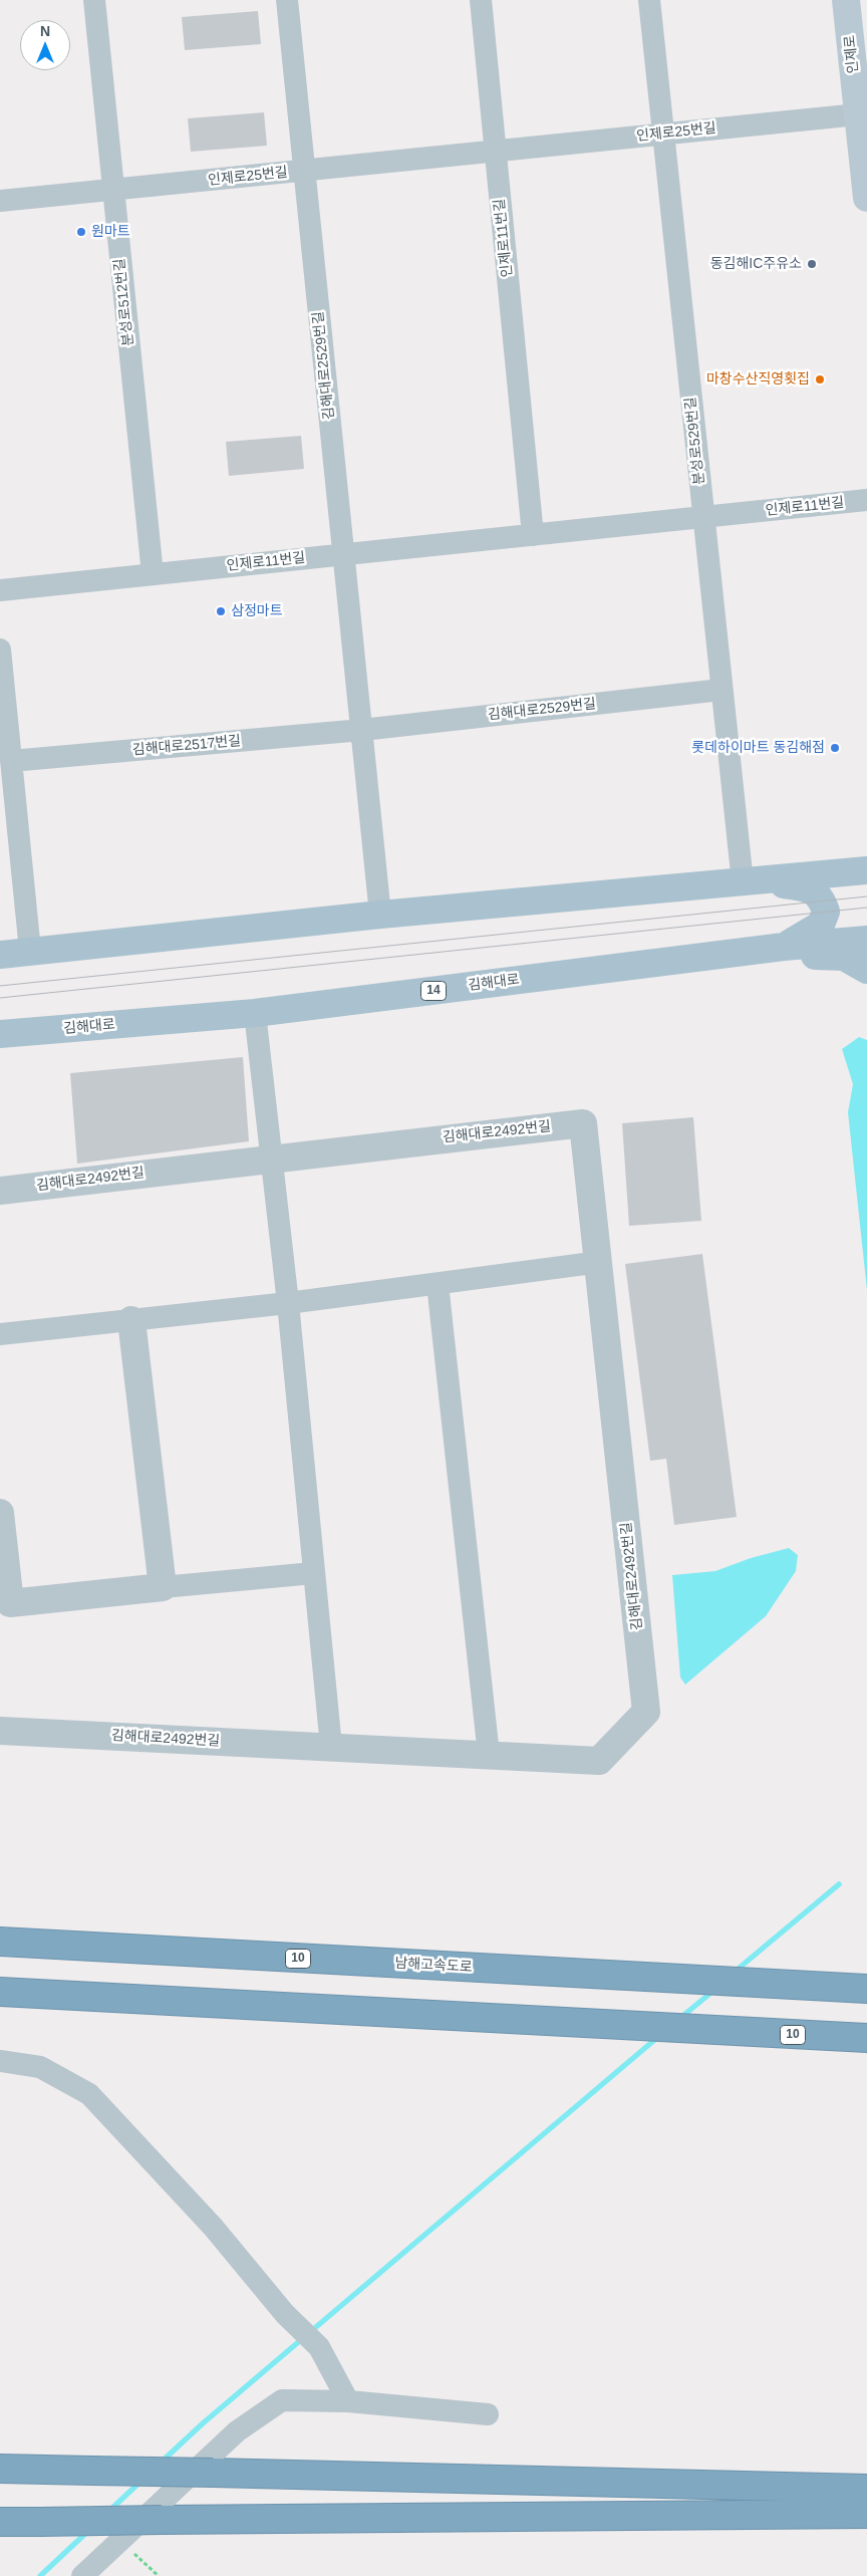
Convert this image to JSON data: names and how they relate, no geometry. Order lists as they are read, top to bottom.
{
  "streets": {
    "highway": ["10", "남해고속도로"],
    "main road": ["인제로", "김해대로", "14"],
    "street": [
      "인제로25번길",
      "인제로11번길",
      "분성로512번길",
      "김해대로2529번길",
      "분성로529번길",
      "김해대로2517번길",
      "김해대로2492번길"
    ]
  },
  "crossings": [
    ["인제로", "인제로25번길"],
    ["인제로25번길", "인제로11번길"],
    ["인제로25번길", "분성로512번길"],
    ["인제로25번길", "김해대로2529번길"],
    ["인제로25번길", "분성로529번길"],
    ["인제로11번길", "분성로512번길"],
    ["인제로11번길", "김해대로2529번길"],
    ["인제로11번길", "분성로529번길"],
    ["김해대로2529번길", "분성로529번길"],
    ["김해대로2529번길", "김해대로2517번길"]
  ],
  "places": [
    "원마트",
    "동김해IC주유소",
    "마창수산직영횟집",
    "삼정마트",
    "롯데하이마트 동김해점"
  ],
  "north": "top"
}
